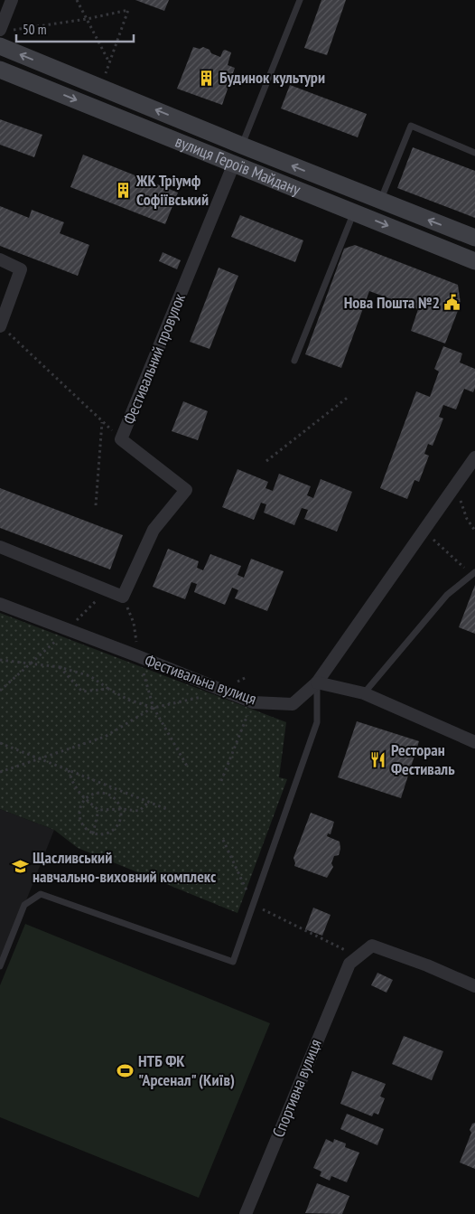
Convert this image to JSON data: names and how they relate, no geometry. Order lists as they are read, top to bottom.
{
  "streets": {
    "street": [
      "вулиця Героїв Майдану",
      "Фестивальний провулок",
      "Фестивальна вулиця",
      "Спортивна вулиця"
    ]
  },
  "crossings": [
    ["вулиця Героїв Майдану", "Фестивальний провулок"]
  ],
  "places": {
    "building": ["Будинок культури", "ЖК Тріумф Софіївський"],
    "public building": ["Нова Пошта №2"],
    "restaurant": ["Ресторан Фестиваль"],
    "school or university": ["Щасливський навчально-виховний комплекс"],
    "sports": ["НТБ ФК \"Арсенал\" (Київ)"]
  },
  "scale_bar": "50 m"
}
